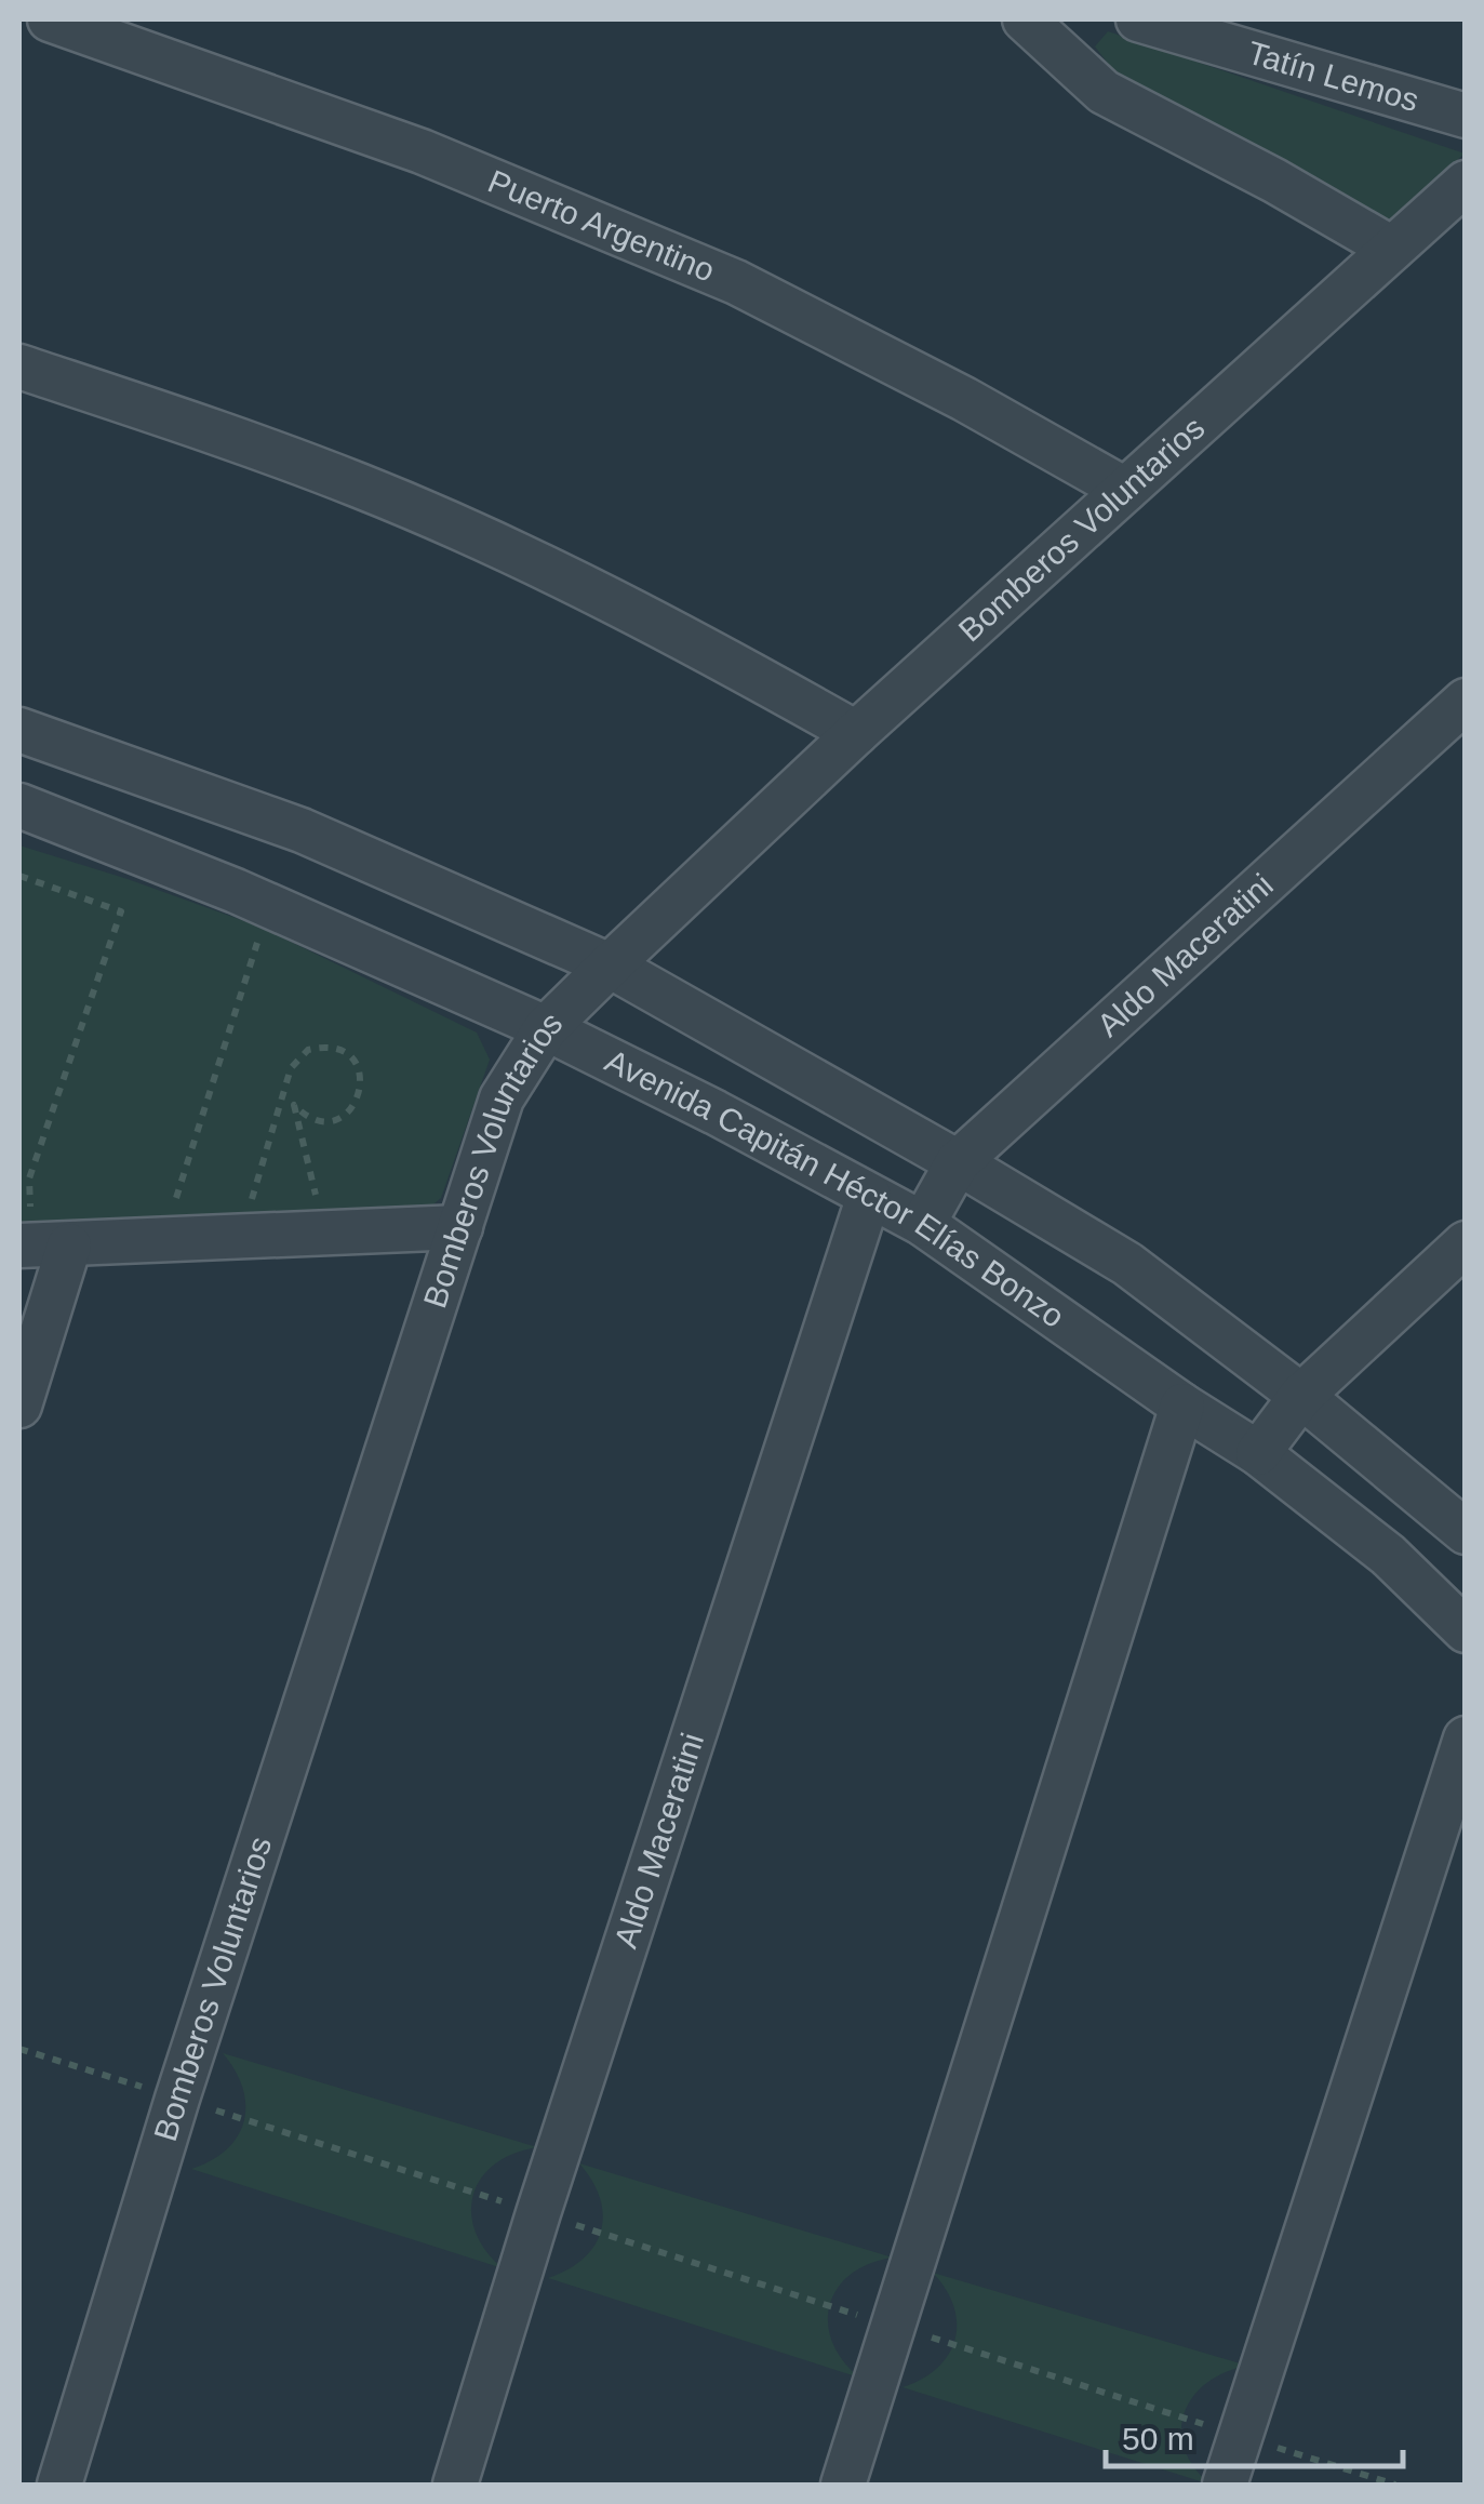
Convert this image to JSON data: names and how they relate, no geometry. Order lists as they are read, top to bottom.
{
  "streets": {
    "street": [
      "Tatín Lemos",
      "Puerto Argentino",
      "Bomberos Voluntarios",
      "Aldo Maceratini",
      "Avenida Capitán Héctor Elías Bonzo"
    ]
  },
  "crossings": [
    ["Puerto Argentino", "Bomberos Voluntarios"],
    ["Bomberos Voluntarios", "Avenida Capitán Héctor Elías Bonzo"],
    ["Aldo Maceratini", "Avenida Capitán Héctor Elías Bonzo"]
  ],
  "scale_bar": "50 m"
}
